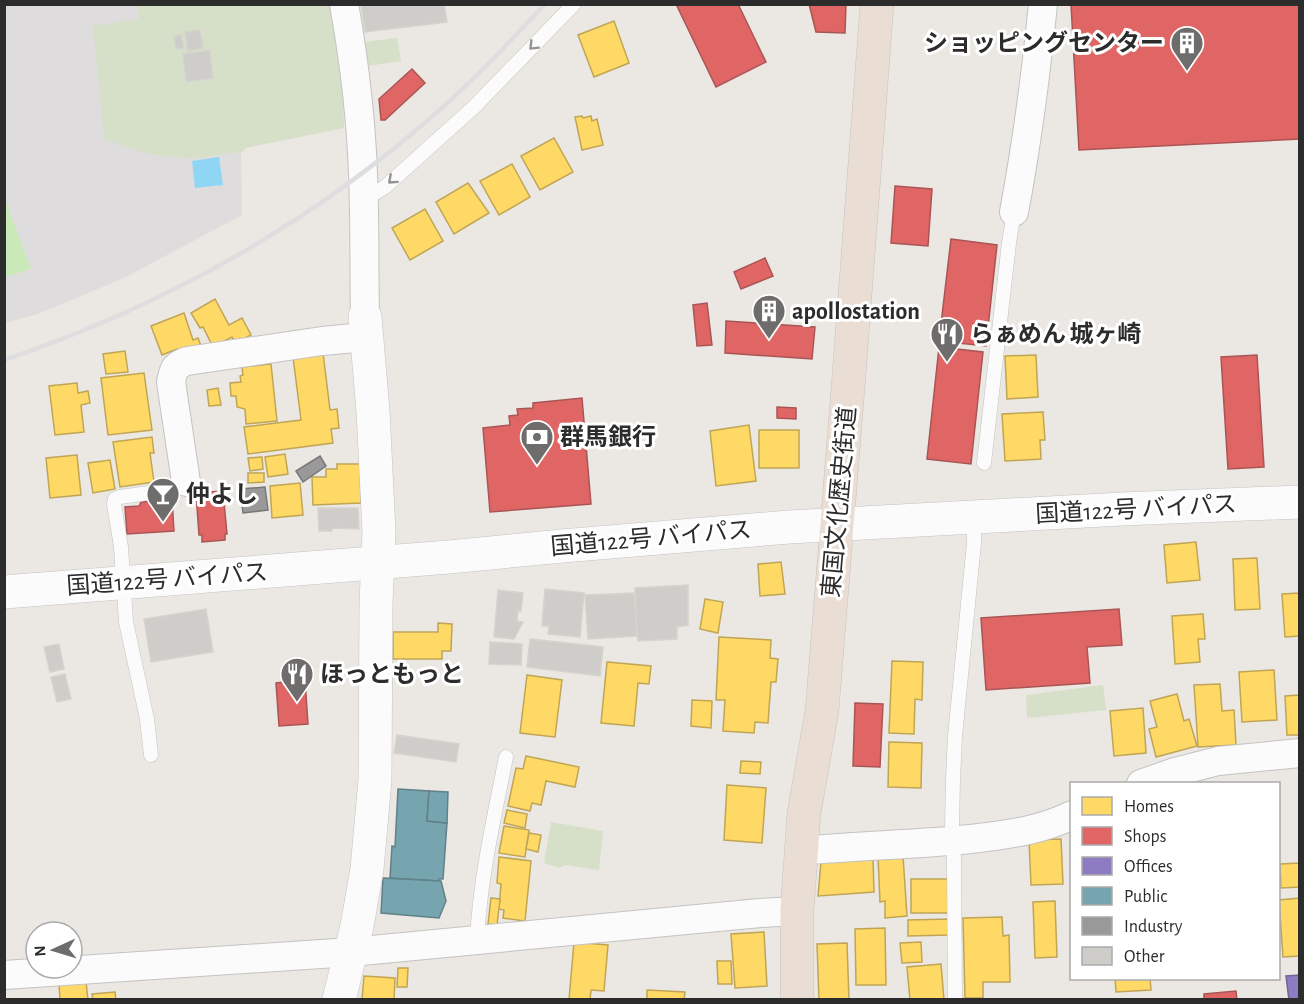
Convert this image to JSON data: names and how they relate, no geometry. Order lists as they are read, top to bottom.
{
  "streets": {
    "highway": ["東国文化歴史街道"],
    "street": ["国道122号 バイパス"]
  },
  "crossings": [
    ["東国文化歴史街道", "国道122号 バイパス"]
  ],
  "places": {
    "building": ["ショッピングセンター", "apollostation"],
    "restaurant": ["らぁめん 城ヶ崎", "ほっともっと"],
    "bank": ["群馬銀行"],
    "bar": ["仲よし"]
  },
  "legend": [
    "Homes",
    "Shops",
    "Offices",
    "Public",
    "Industry",
    "Other"
  ],
  "north": "left"
}
